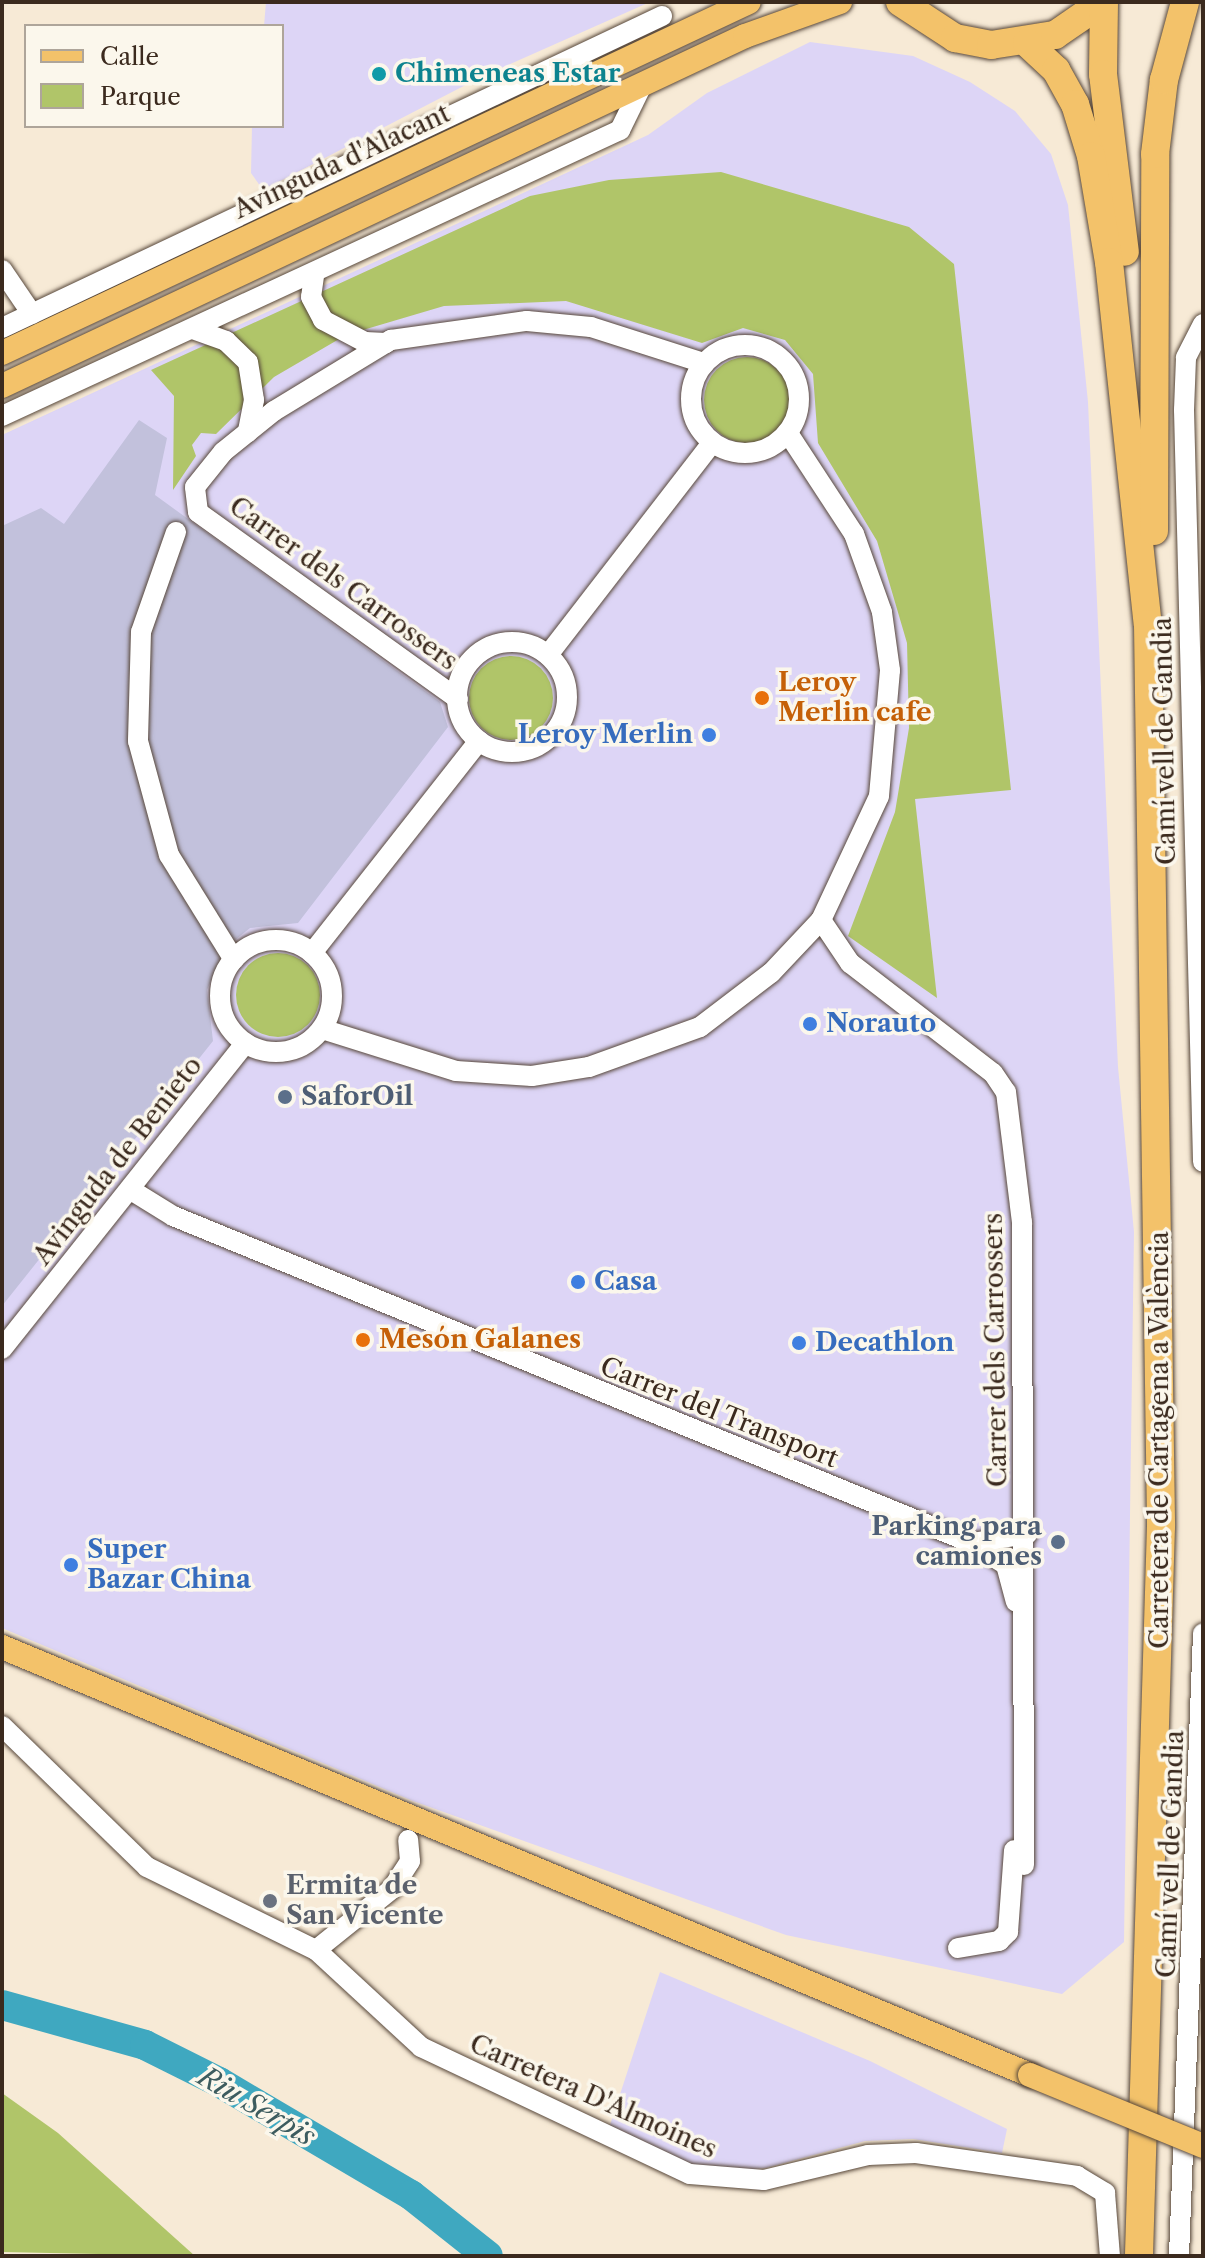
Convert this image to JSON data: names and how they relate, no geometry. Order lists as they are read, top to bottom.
{
  "streets": {
    "highway": ["Carretera de Cartagena a València"],
    "main road": ["Avinguda d'Alacant"],
    "street": [
      "Carrer dels Carrossers",
      "Camí vell de Gandia",
      "Avinguda de Benieto",
      "Carrer del Transport",
      "Carretera D'Almoines"
    ]
  },
  "crossings": [
    ["Avinguda de Benieto", "Carrer del Transport"]
  ],
  "water": ["Riu Serpis"],
  "places": [
    "Chimeneas Estar",
    "Leroy Merlin cafe",
    "Leroy Merlin",
    "Norauto",
    "SaforOil",
    "Casa",
    "Mesón Galanes",
    "Decathlon",
    "Parking para camiones",
    "Super Bazar China",
    "Ermita de San Vicente"
  ],
  "legend": ["Calle", "Parque"]
}
